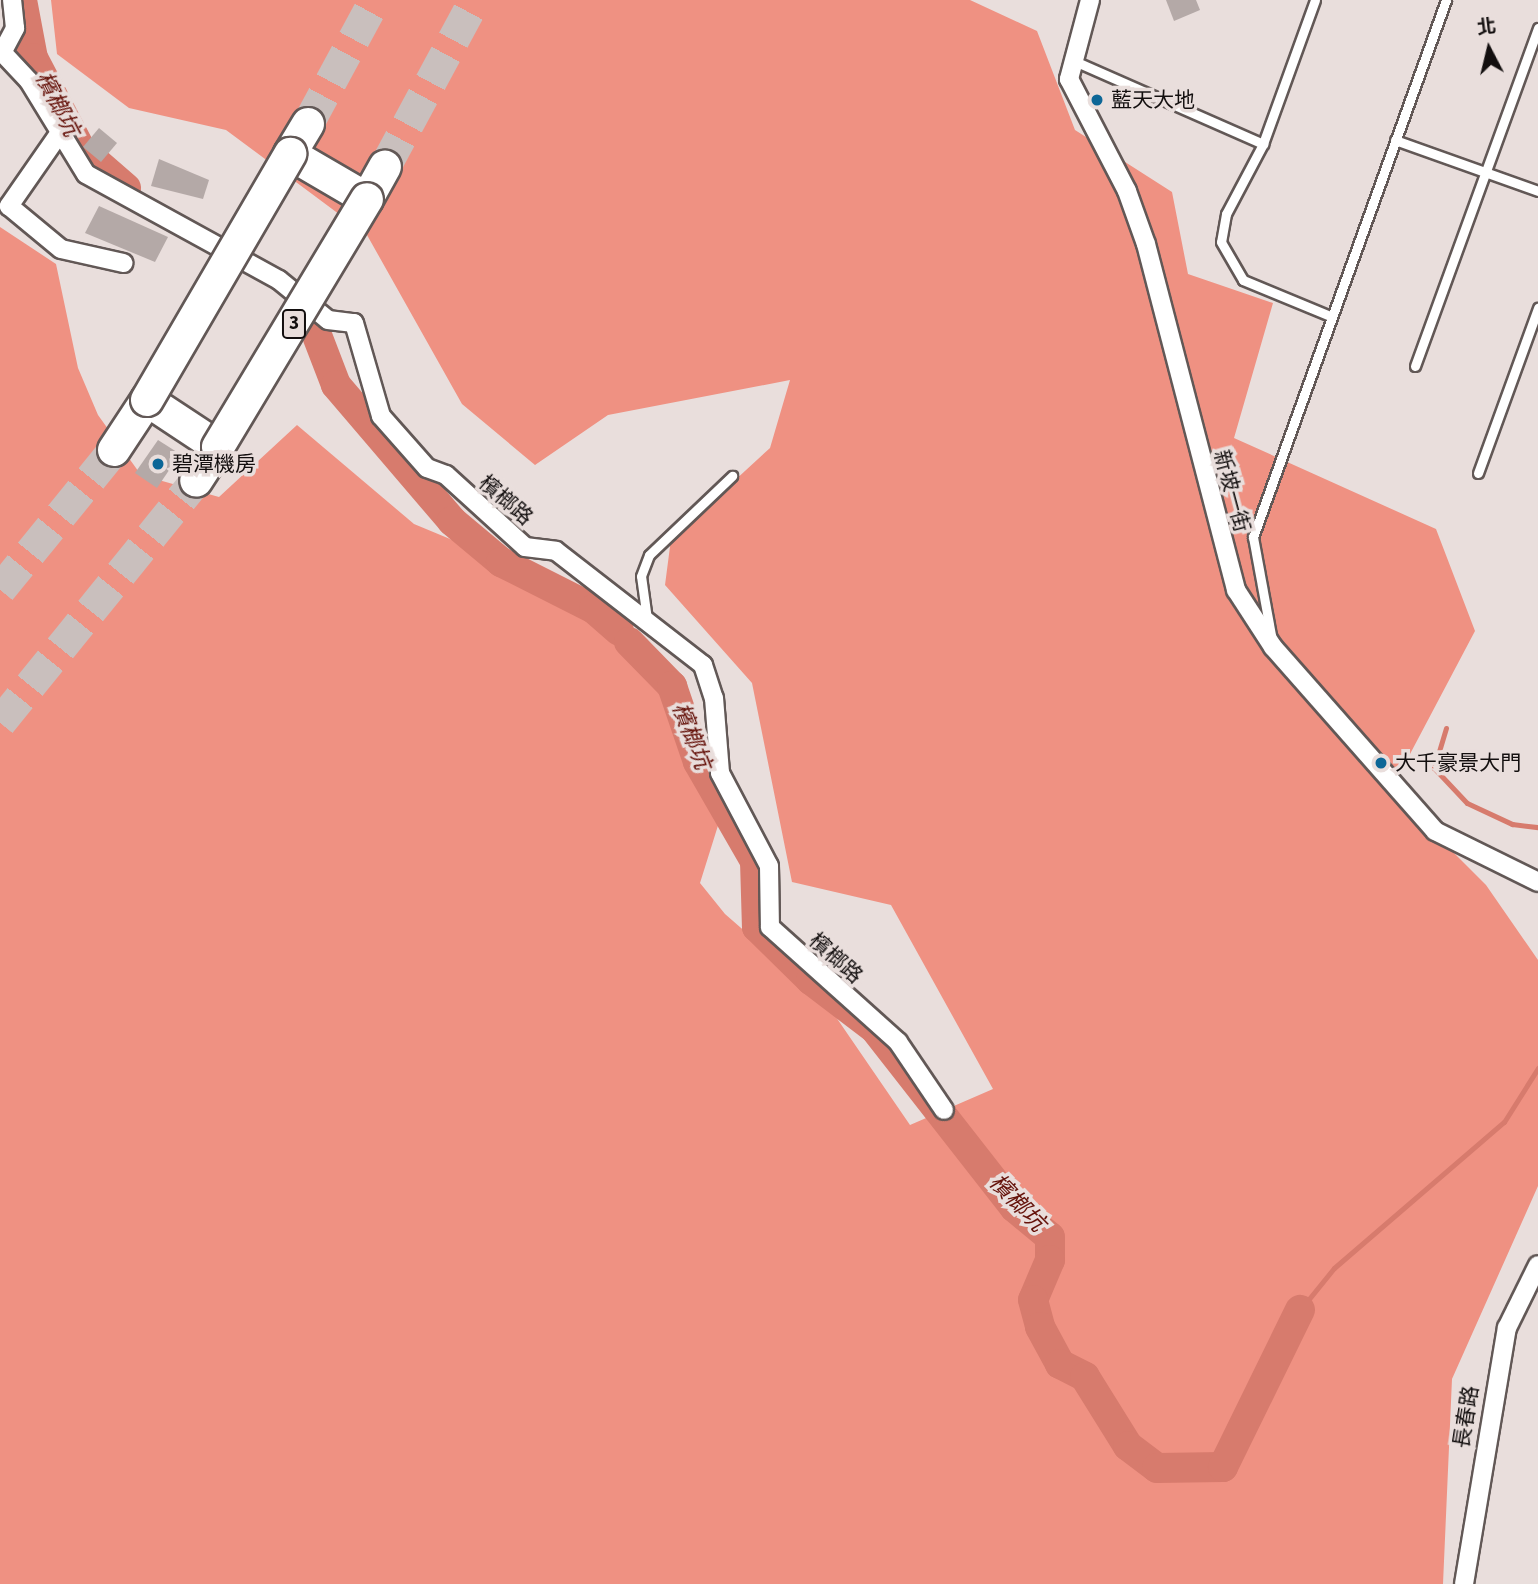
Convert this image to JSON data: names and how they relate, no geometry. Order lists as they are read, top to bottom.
{
  "streets": {
    "highway": ["3"],
    "street": ["新坡一街", "檳榔路", "長春路"]
  },
  "water": ["檳榔坑"],
  "places": ["藍天大地", "碧潭機房", "大千豪景大門"],
  "north": "top"
}
